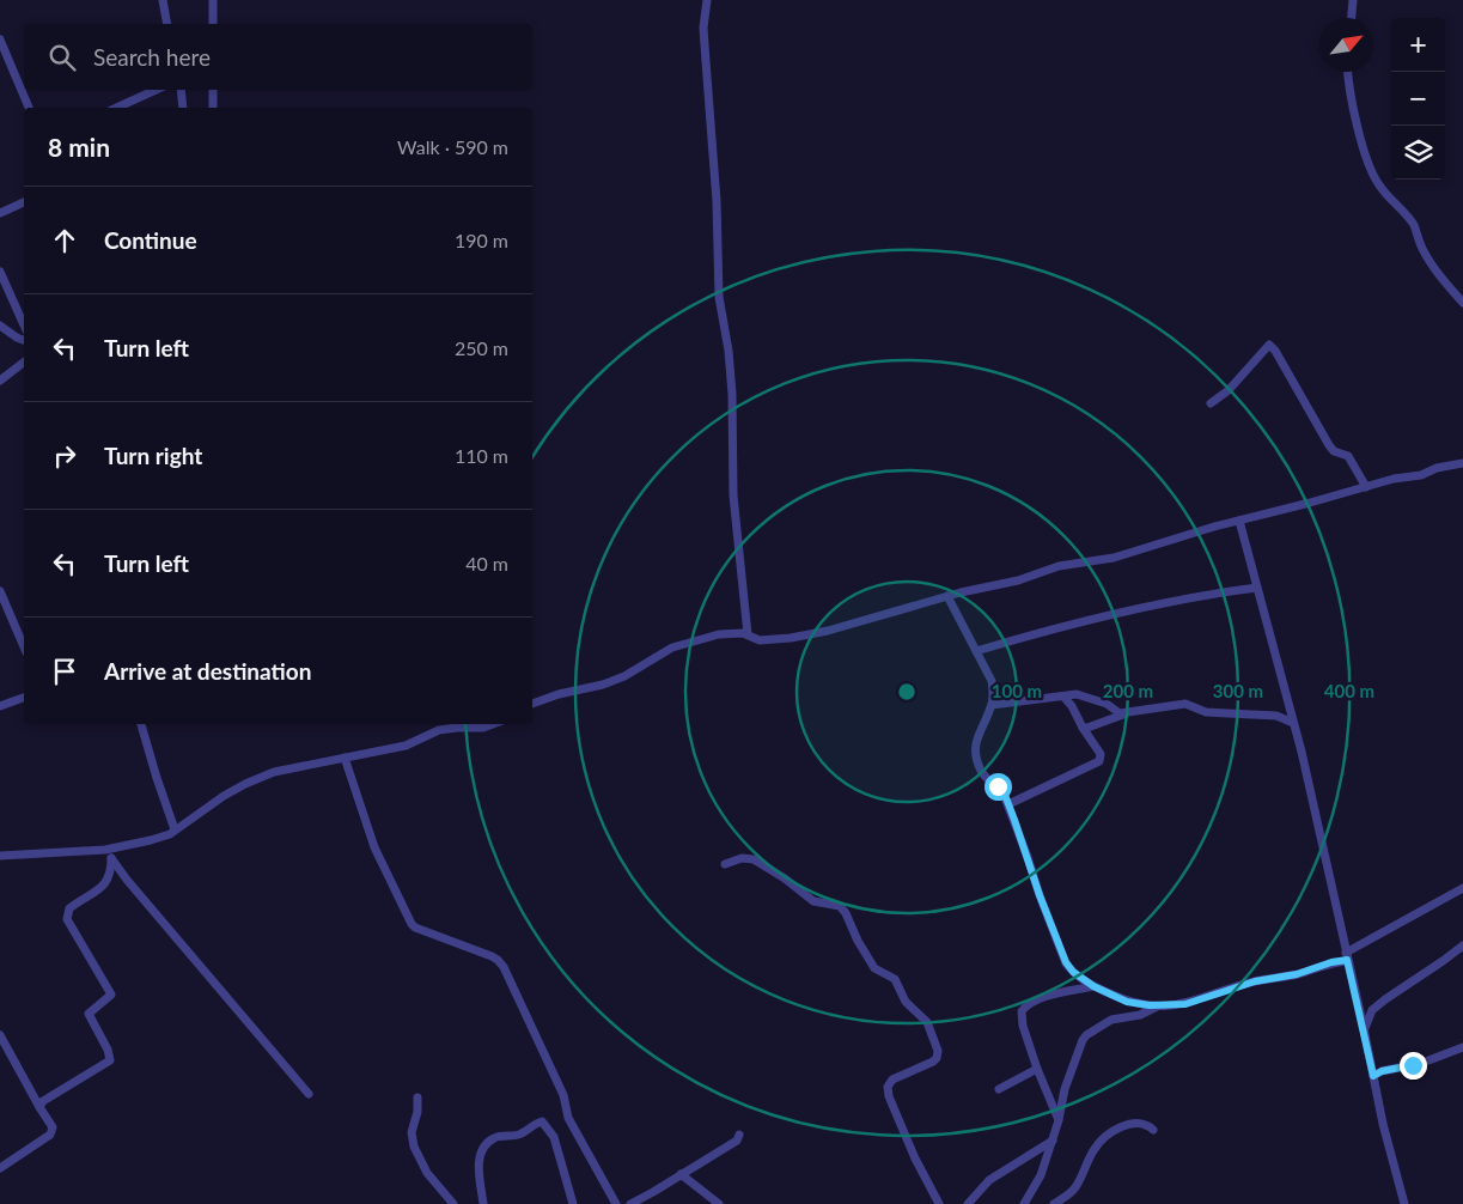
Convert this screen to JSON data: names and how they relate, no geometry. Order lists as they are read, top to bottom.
{
  "north": "top right",
  "page": {
    "map_buttons": ["+", "−"],
    "search": "Search here",
    "heading": ["8 min", "Walk · 590 m"],
    "list": [
      ["Continue", "190 m"],
      ["Turn left", "250 m"],
      ["Turn right", "110 m"],
      ["Turn left", "40 m"],
      "Arrive at destination"
    ]
  },
  "rings": [
    "100 m",
    "200 m",
    "300 m",
    "400 m"
  ]
}
